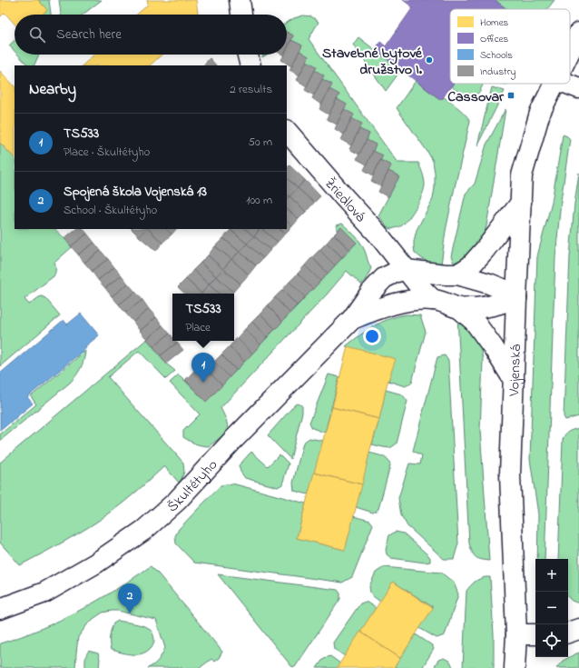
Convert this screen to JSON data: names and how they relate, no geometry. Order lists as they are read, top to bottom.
{
  "streets": {
    "street": ["Žriedlová", "Vojenská", "Škultétyho"]
  },
  "crossings": [
    ["Žriedlová", "Škultétyho"]
  ],
  "places": {
    "other": ["Stavebné bytové družstvo I."],
    "transit": ["Cassovar"]
  },
  "legend": [
    "Homes",
    "Offices",
    "Schools",
    "Industry"
  ],
  "page": {
    "search": "Search here",
    "heading": ["Nearby", "2 results"],
    "list": [
      {
        "mark": "1",
        "name": "TS533",
        "note": "Place · Škultétyho",
        "value": "50 m"
      },
      {
        "mark": "2",
        "name": "Spojená škola Vojenská 13",
        "note": "School · Škultétyho",
        "value": "100 m"
      }
    ],
    "popup": ["TS533", "Place"],
    "pins": ["1", "2"],
    "map_buttons": ["+", "−"]
  }
}
